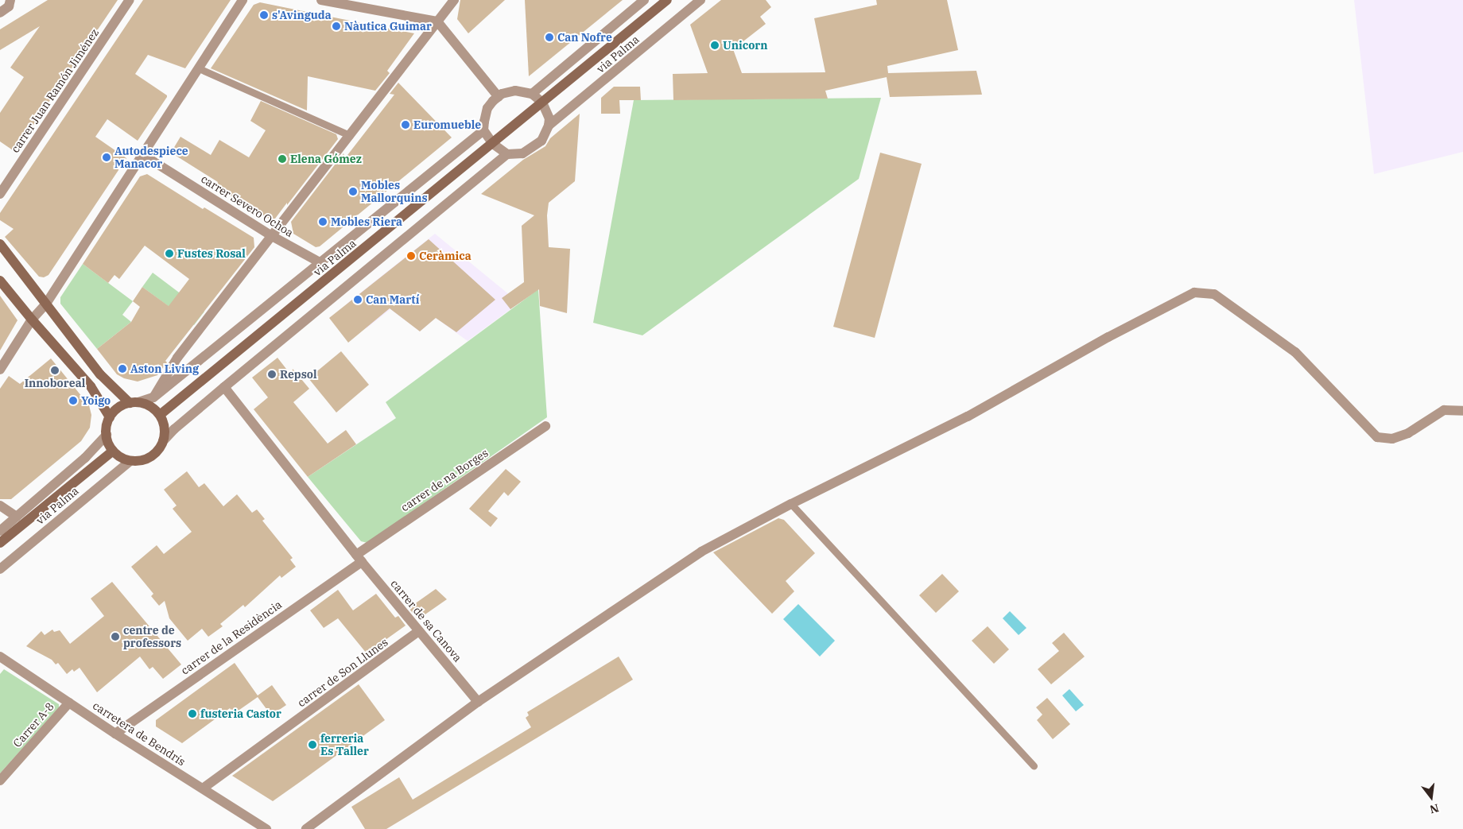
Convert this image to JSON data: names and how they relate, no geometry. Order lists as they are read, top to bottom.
{
  "streets": {
    "main road": ["via Palma"],
    "street": [
      "carrer Juan Ramón Jiménez",
      "carrer Severo Ochoa",
      "carrer de na Borges",
      "carrer de sa Canova",
      "carrer de la Residència",
      "carrer de Son Llunes",
      "Carrer A-8",
      "carretera de Bendrís"
    ]
  },
  "crossings": [
    ["via Palma", "carrer Severo Ochoa"],
    ["carrer de na Borges", "carrer de sa Canova"],
    ["carrer de na Borges", "carrer de la Residència"],
    ["carrer de sa Canova", "carrer de la Residència"],
    ["carrer de sa Canova", "carrer de Son Llunes"],
    ["carrer de la Residència", "carretera de Bendrís"],
    ["carrer de Son Llunes", "carretera de Bendrís"],
    ["Carrer A-8", "carretera de Bendrís"]
  ],
  "places": [
    "s'Avinguda",
    "Nàutica Guimar",
    "Can Nofre",
    "Unicorn",
    "Euromueble",
    "Autodespiece Manacor",
    "Elena Gómez",
    "Mobles Mallorquins",
    "Mobles Riera",
    "Fustes Rosal",
    "Ceràmica",
    "Can Martí",
    "Aston Living",
    "Innoboreal",
    "Repsol",
    "Yoigo",
    "centre de professors",
    "fusteria Castor",
    "ferreria Es Taller"
  ],
  "north": "bottom"
}
